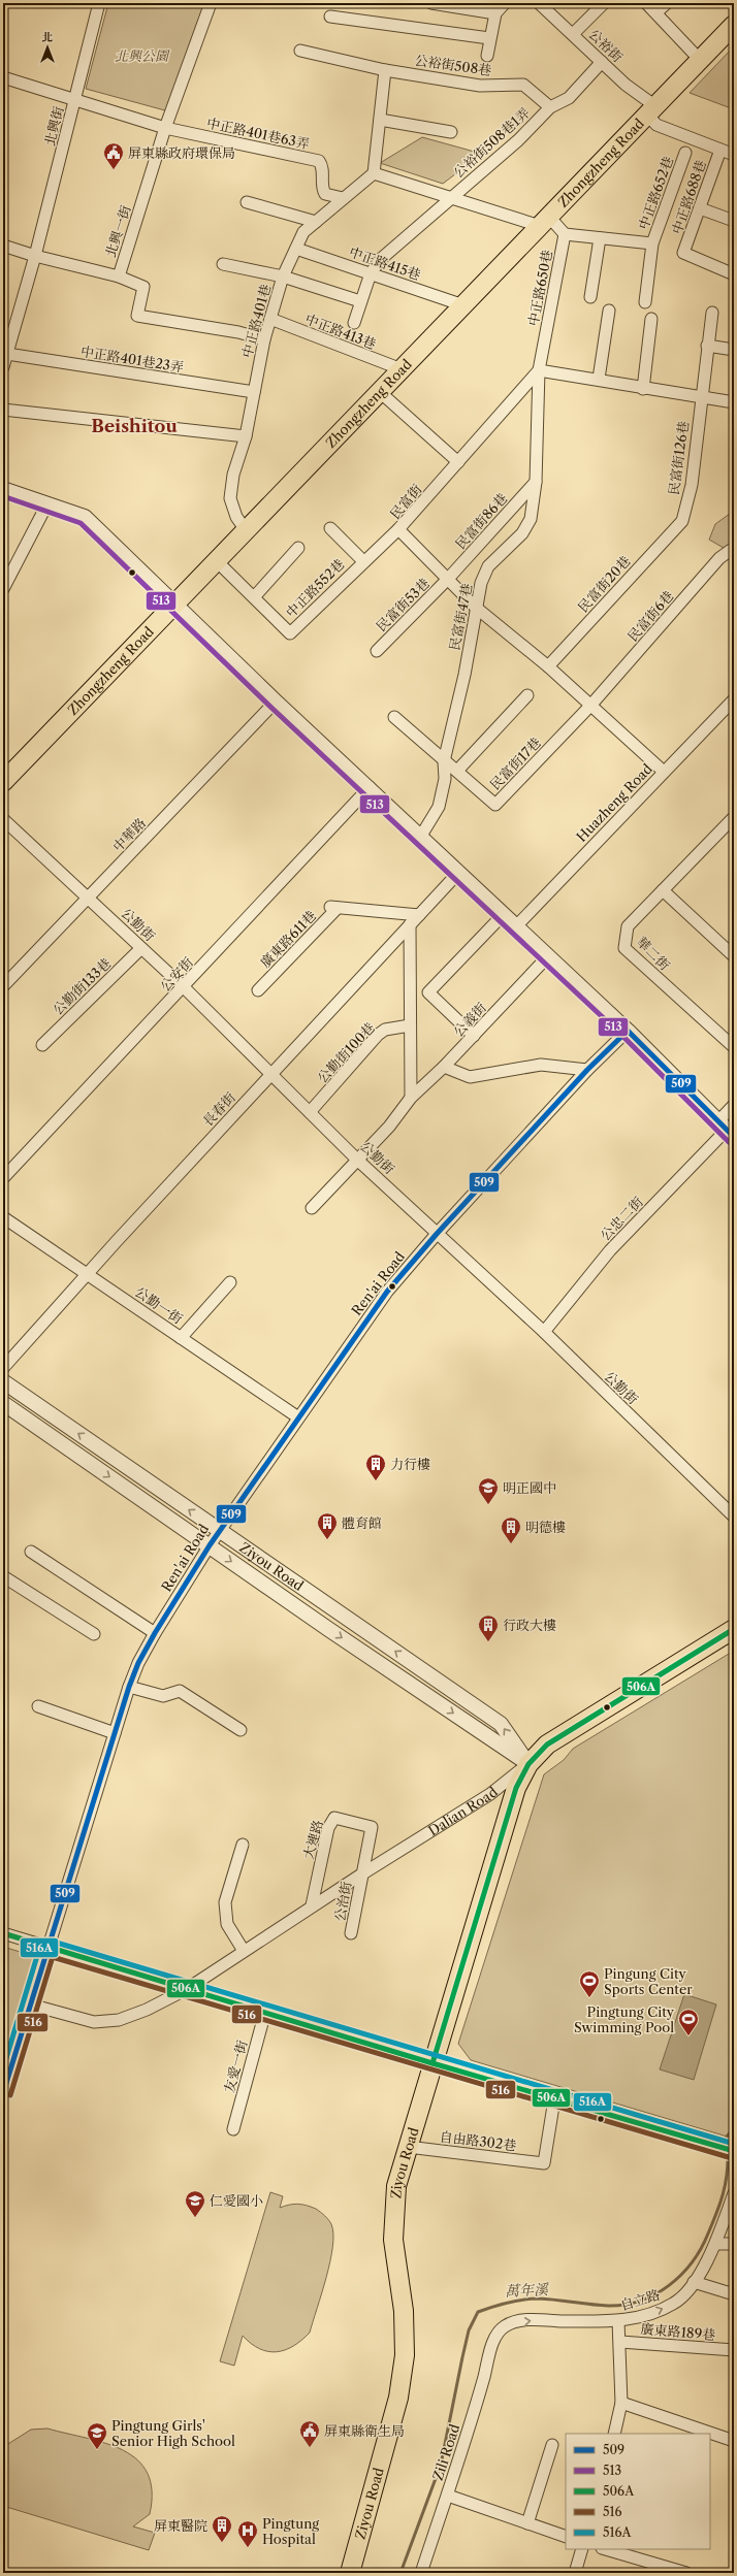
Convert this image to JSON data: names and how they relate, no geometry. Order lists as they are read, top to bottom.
{
  "streets": {
    "main road": ["Zhongzheng Road", "Ziyou Road", "Dalian Road"],
    "street": [
      "公裕街",
      "公裕街508巷",
      "北興街",
      "中正路401巷63弄",
      "公裕街508巷1弄",
      "中正路652巷",
      "中正路688巷",
      "北興一街",
      "中正路415巷",
      "中正路650巷",
      "中正路401巷",
      "中正路413巷",
      "中正路401巷23弄",
      "民富街126巷",
      "民富街",
      "民富街86巷",
      "民富街20巷",
      "中正路552巷",
      "民富街53巷",
      "民富街6巷",
      "民富街47巷",
      "民富街17巷",
      "Huazheng Road",
      "中華路",
      "公勤街",
      "廣東路611巷",
      "華二街",
      "公安街",
      "公勤街133巷",
      "公義街",
      "公勤街100巷",
      "長春街",
      "公忠二街",
      "Ren'ai Road",
      "公勤一街",
      "大連路",
      "公治街",
      "友愛一街",
      "自由路302巷",
      "自立路",
      "廣東路189巷",
      "Zili Road"
    ]
  },
  "crossings": [
    ["公裕街", "Zhongzheng Road"],
    ["公裕街", "中正路688巷"],
    ["公裕街508巷", "公裕街508巷1弄"],
    ["北興街", "北興一街"],
    ["北興街", "中正路401巷23弄"],
    ["中正路401巷63弄", "北興一街"],
    ["中正路401巷63弄", "中正路401巷"],
    ["公裕街508巷1弄", "中正路415巷"],
    ["Zhongzheng Road", "中正路688巷"],
    ["Zhongzheng Road", "中正路415巷"],
    ["Zhongzheng Road", "中正路650巷"],
    ["Zhongzheng Road", "中正路401巷"],
    ["Zhongzheng Road", "中正路413巷"],
    ["Zhongzheng Road", "中正路552巷"],
    ["中正路652巷", "中正路650巷"],
    ["中正路415巷", "中正路401巷"],
    ["中正路650巷", "民富街"],
    ["中正路650巷", "民富街47巷"],
    ["中正路401巷", "中正路413巷"],
    ["中正路401巷", "中正路401巷23弄"],
    ["民富街126巷", "民富街20巷"],
    ["民富街", "民富街86巷"],
    ["民富街", "民富街20巷"],
    ["民富街", "中正路552巷"],
    ["民富街", "民富街53巷"],
    ["民富街", "民富街6巷"],
    ["民富街", "民富街47巷"],
    ["民富街", "民富街17巷"],
    ["民富街", "Huazheng Road"],
    ["民富街86巷", "民富街53巷"],
    ["民富街86巷", "民富街47巷"],
    ["民富街6巷", "民富街17巷"],
    ["民富街47巷", "民富街17巷"],
    ["中華路", "公勤街"],
    ["公勤街", "公安街"],
    ["公勤街", "公勤街133巷"],
    ["公勤街", "公義街"],
    ["公勤街", "公勤街100巷"],
    ["公勤街", "長春街"],
    ["公勤街", "公忠二街"],
    ["公勤街", "Ren'ai Road"],
    ["廣東路611巷", "長春街"],
    ["長春街", "公勤一街"],
    ["Ren'ai Road", "公勤一街"],
    ["Ren'ai Road", "Ziyou Road"],
    ["Ren'ai Road", "Dalian Road"],
    ["Ziyou Road", "Dalian Road"],
    ["Ziyou Road", "自由路302巷"],
    ["Dalian Road", "大連路"],
    ["Dalian Road", "公治街"],
    ["大連路", "公治街"],
    ["自立路", "Zili Road"]
  ],
  "one_way": ["自立路"],
  "districts": ["Beishitou"],
  "water": ["萬年溪"],
  "parks": ["北興公園"],
  "places": {
    "public building": ["屏東縣政府環保局", "屏東縣衛生局"],
    "building": [
      "力行樓",
      "體育館",
      "明德樓",
      "行政大樓",
      "屏東醫院"
    ],
    "school or university": ["明正國中", "仁愛國小", "Pingtung Girls' Senior High School"],
    "sports": ["Pingung City Sports Center", "Pingtung City Swimming Pool"],
    "hospital": ["Pingtung Hospital"]
  },
  "lines": [
    "transit line 513",
    "transit line 509",
    "transit line 506A",
    "transit line 516A",
    "transit line 516"
  ],
  "legend": [
    "509",
    "513",
    "506A",
    "516",
    "516A"
  ],
  "north": "top"
}
